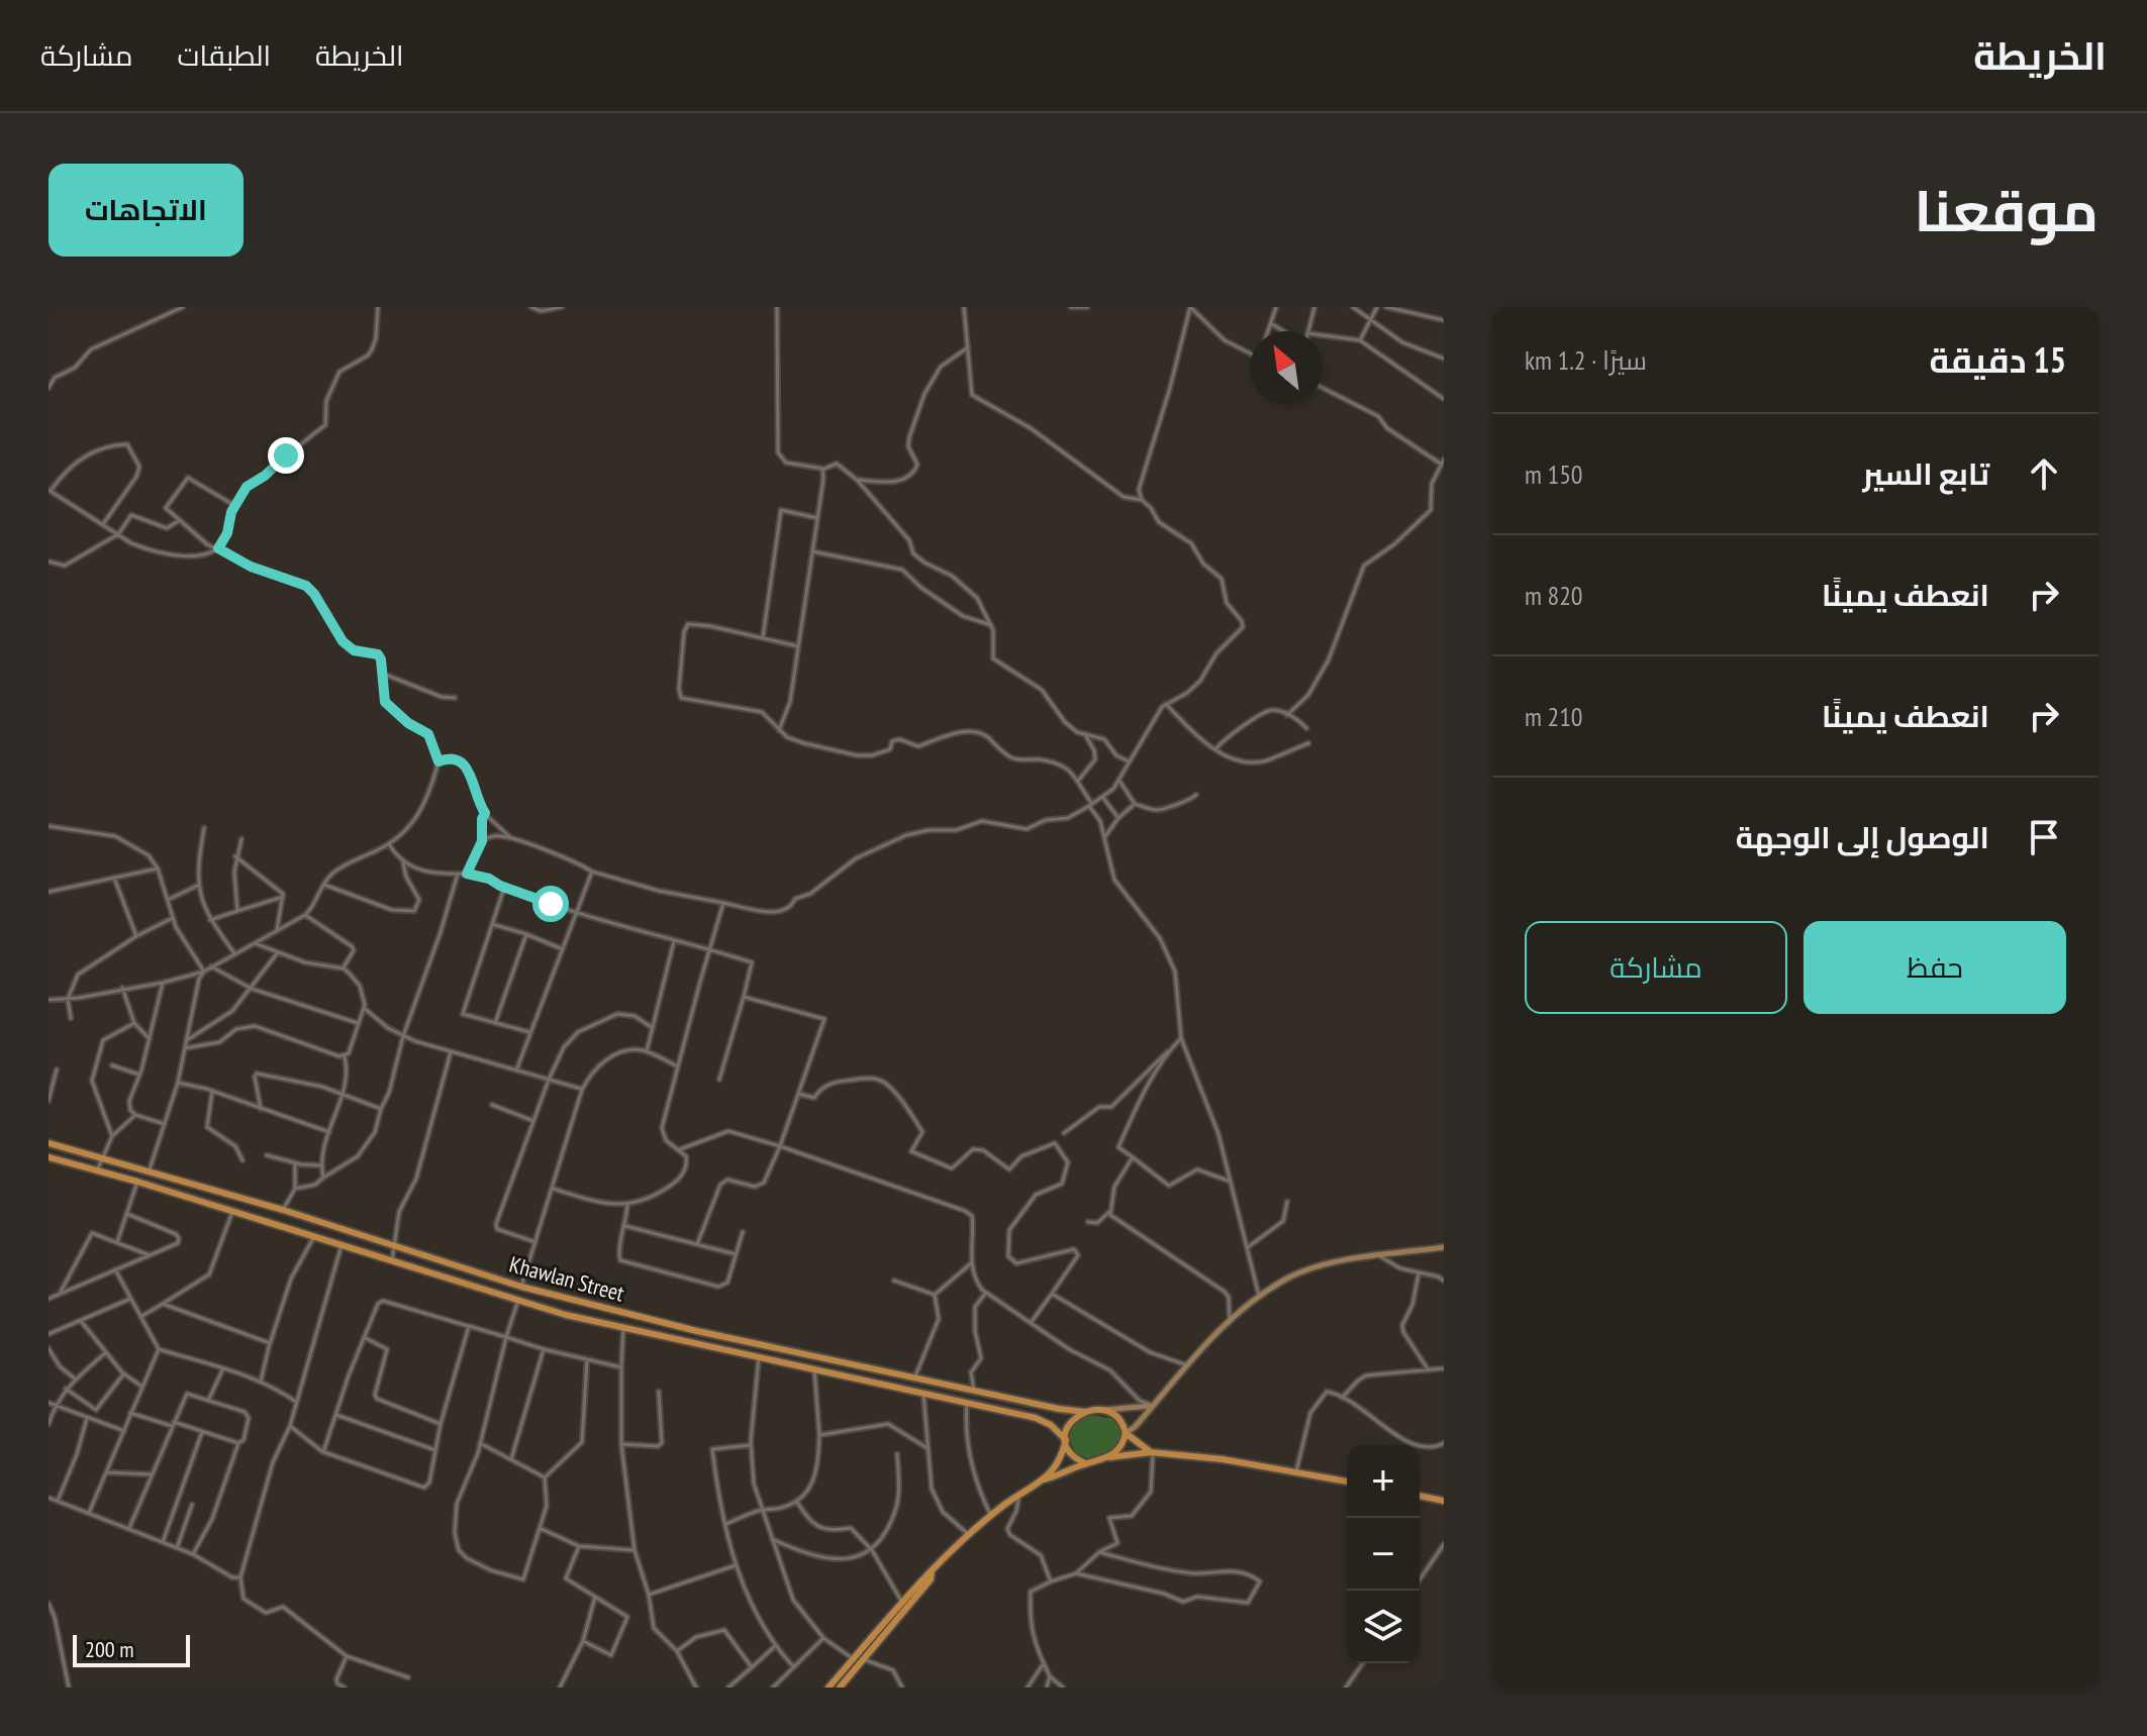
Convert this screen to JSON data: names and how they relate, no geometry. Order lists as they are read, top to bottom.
{
  "streets": {
    "main road": ["Khawlan Street"]
  },
  "scale_bar": "200 m",
  "north": "top left",
  "page": {
    "header": "الخريطة",
    "nav": ["الخريطة", "الطبقات", "مشاركة"],
    "title": "موقعنا",
    "buttons": [
      "الاتجاهات",
      ["حفظ", "مشاركة"]
    ],
    "heading": ["15 دقيقة", "سيرًا · 1.2 km"],
    "list": [
      ["تابع السير", "150 m"],
      ["انعطف يمينًا", "820 m"],
      ["انعطف يمينًا", "210 m"],
      "الوصول إلى الوجهة"
    ],
    "map_buttons": ["+", "−"],
    "scale": "200 m"
  }
}
